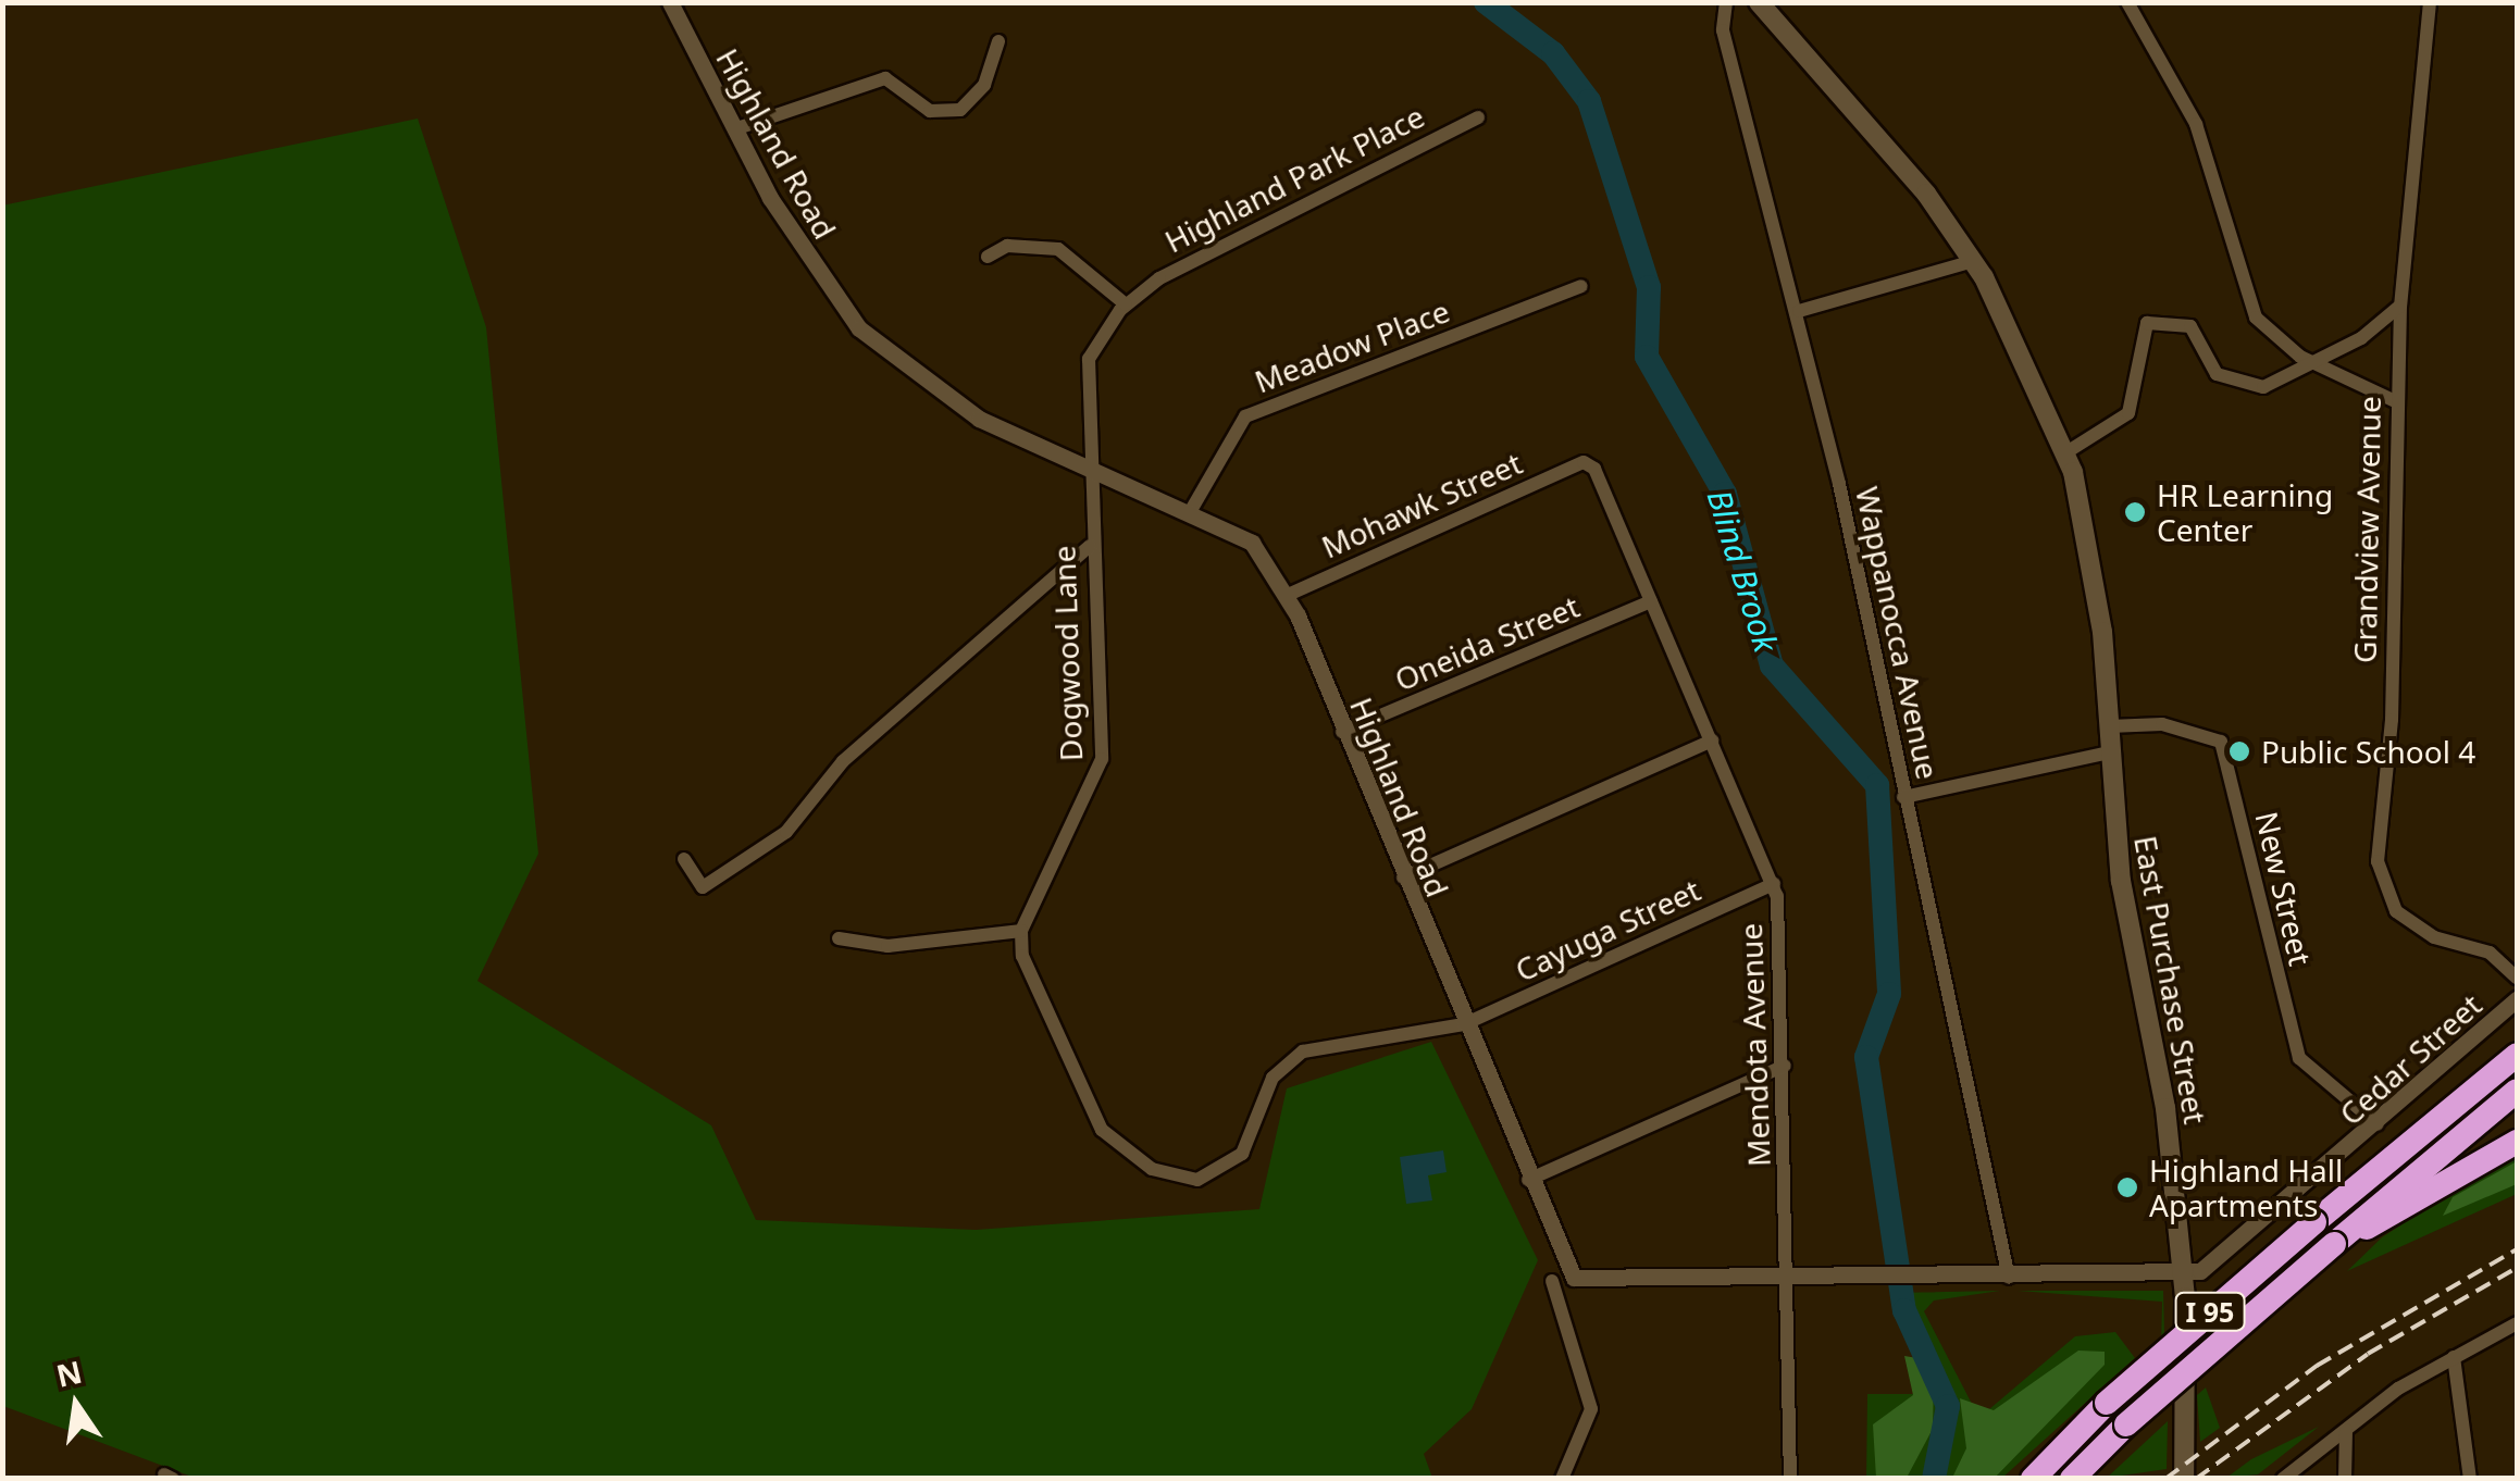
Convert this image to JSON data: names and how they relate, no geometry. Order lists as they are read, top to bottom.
{
  "streets": {
    "highway": ["I 95"],
    "main road": ["East Purchase Street"],
    "street": [
      "Highland Road",
      "Highland Park Place",
      "Meadow Place",
      "Mohawk Street",
      "Grandview Avenue",
      "Wappanocca Avenue",
      "Oneida Street",
      "Dogwood Lane",
      "New Street",
      "Cayuga Street",
      "Mendota Avenue",
      "Cedar Street"
    ]
  },
  "crossings": [
    ["Highland Road", "Highland Park Place"],
    ["Highland Road", "Meadow Place"],
    ["Highland Road", "Mohawk Street"],
    ["Highland Road", "Wappanocca Avenue"],
    ["Highland Road", "Oneida Street"],
    ["Highland Road", "Dogwood Lane"],
    ["Highland Road", "Cayuga Street"],
    ["Highland Road", "East Purchase Street"],
    ["Highland Road", "Mendota Avenue"],
    ["Highland Road", "Cedar Street"],
    ["Highland Park Place", "Dogwood Lane"],
    ["Mohawk Street", "Mendota Avenue"],
    ["Oneida Street", "Mendota Avenue"],
    ["New Street", "East Purchase Street"],
    ["New Street", "Cedar Street"],
    ["Cayuga Street", "Mendota Avenue"],
    ["East Purchase Street", "Cedar Street"]
  ],
  "water": ["Blind Brook"],
  "places": ["HR Learning Center", "Public School 4", "Highland Hall Apartments"],
  "north": "top"
}
